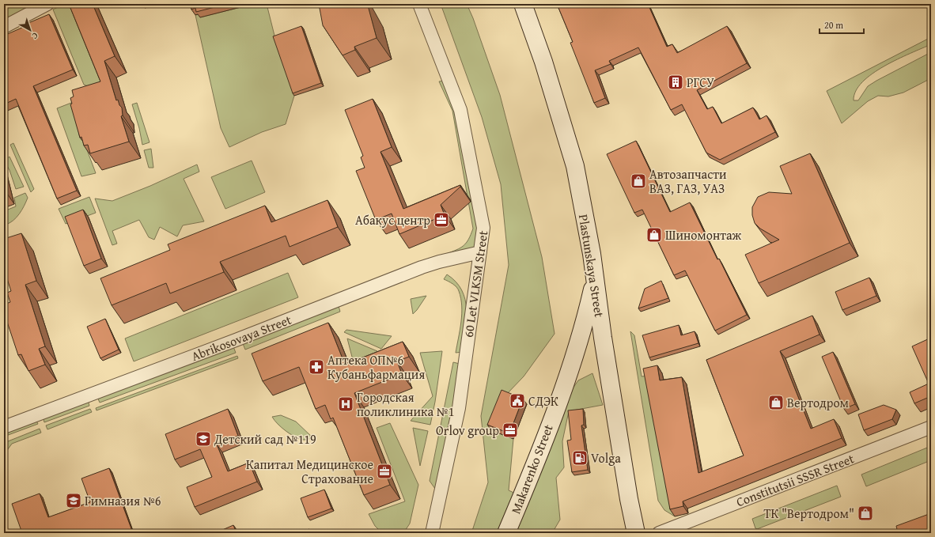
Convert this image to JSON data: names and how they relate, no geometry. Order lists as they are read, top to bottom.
{
  "streets": {
    "main road": ["Plastunskaya Street", "Makarenko Street"],
    "street": ["60 Let VLKSM Street", "Abrikosovaya Street", "Constitutsii SSSR Street"]
  },
  "crossings": [
    ["Plastunskaya Street", "Makarenko Street"],
    ["60 Let VLKSM Street", "Abrikosovaya Street"]
  ],
  "places": {
    "building": ["РГСУ"],
    "shop": [
      "Автозапчасти ВАЗ, ГАЗ, УАЗ",
      "Шиномонтаж",
      "Вертодром",
      "ТК \"Вертодром\""
    ],
    "office": ["Абакус центр", "Orlov group", "Капитал Медицинское Страхование"],
    "pharmacy": ["Аптека ОП№6 Кубаньфармация"],
    "public building": ["СДЭК"],
    "hospital": ["Городская поликлиника №1"],
    "school or university": ["Детский сад №119", "Гимназия №6"],
    "fuel station": ["Volga"]
  },
  "scale_bar": "20 m",
  "north": "bottom right"
}
